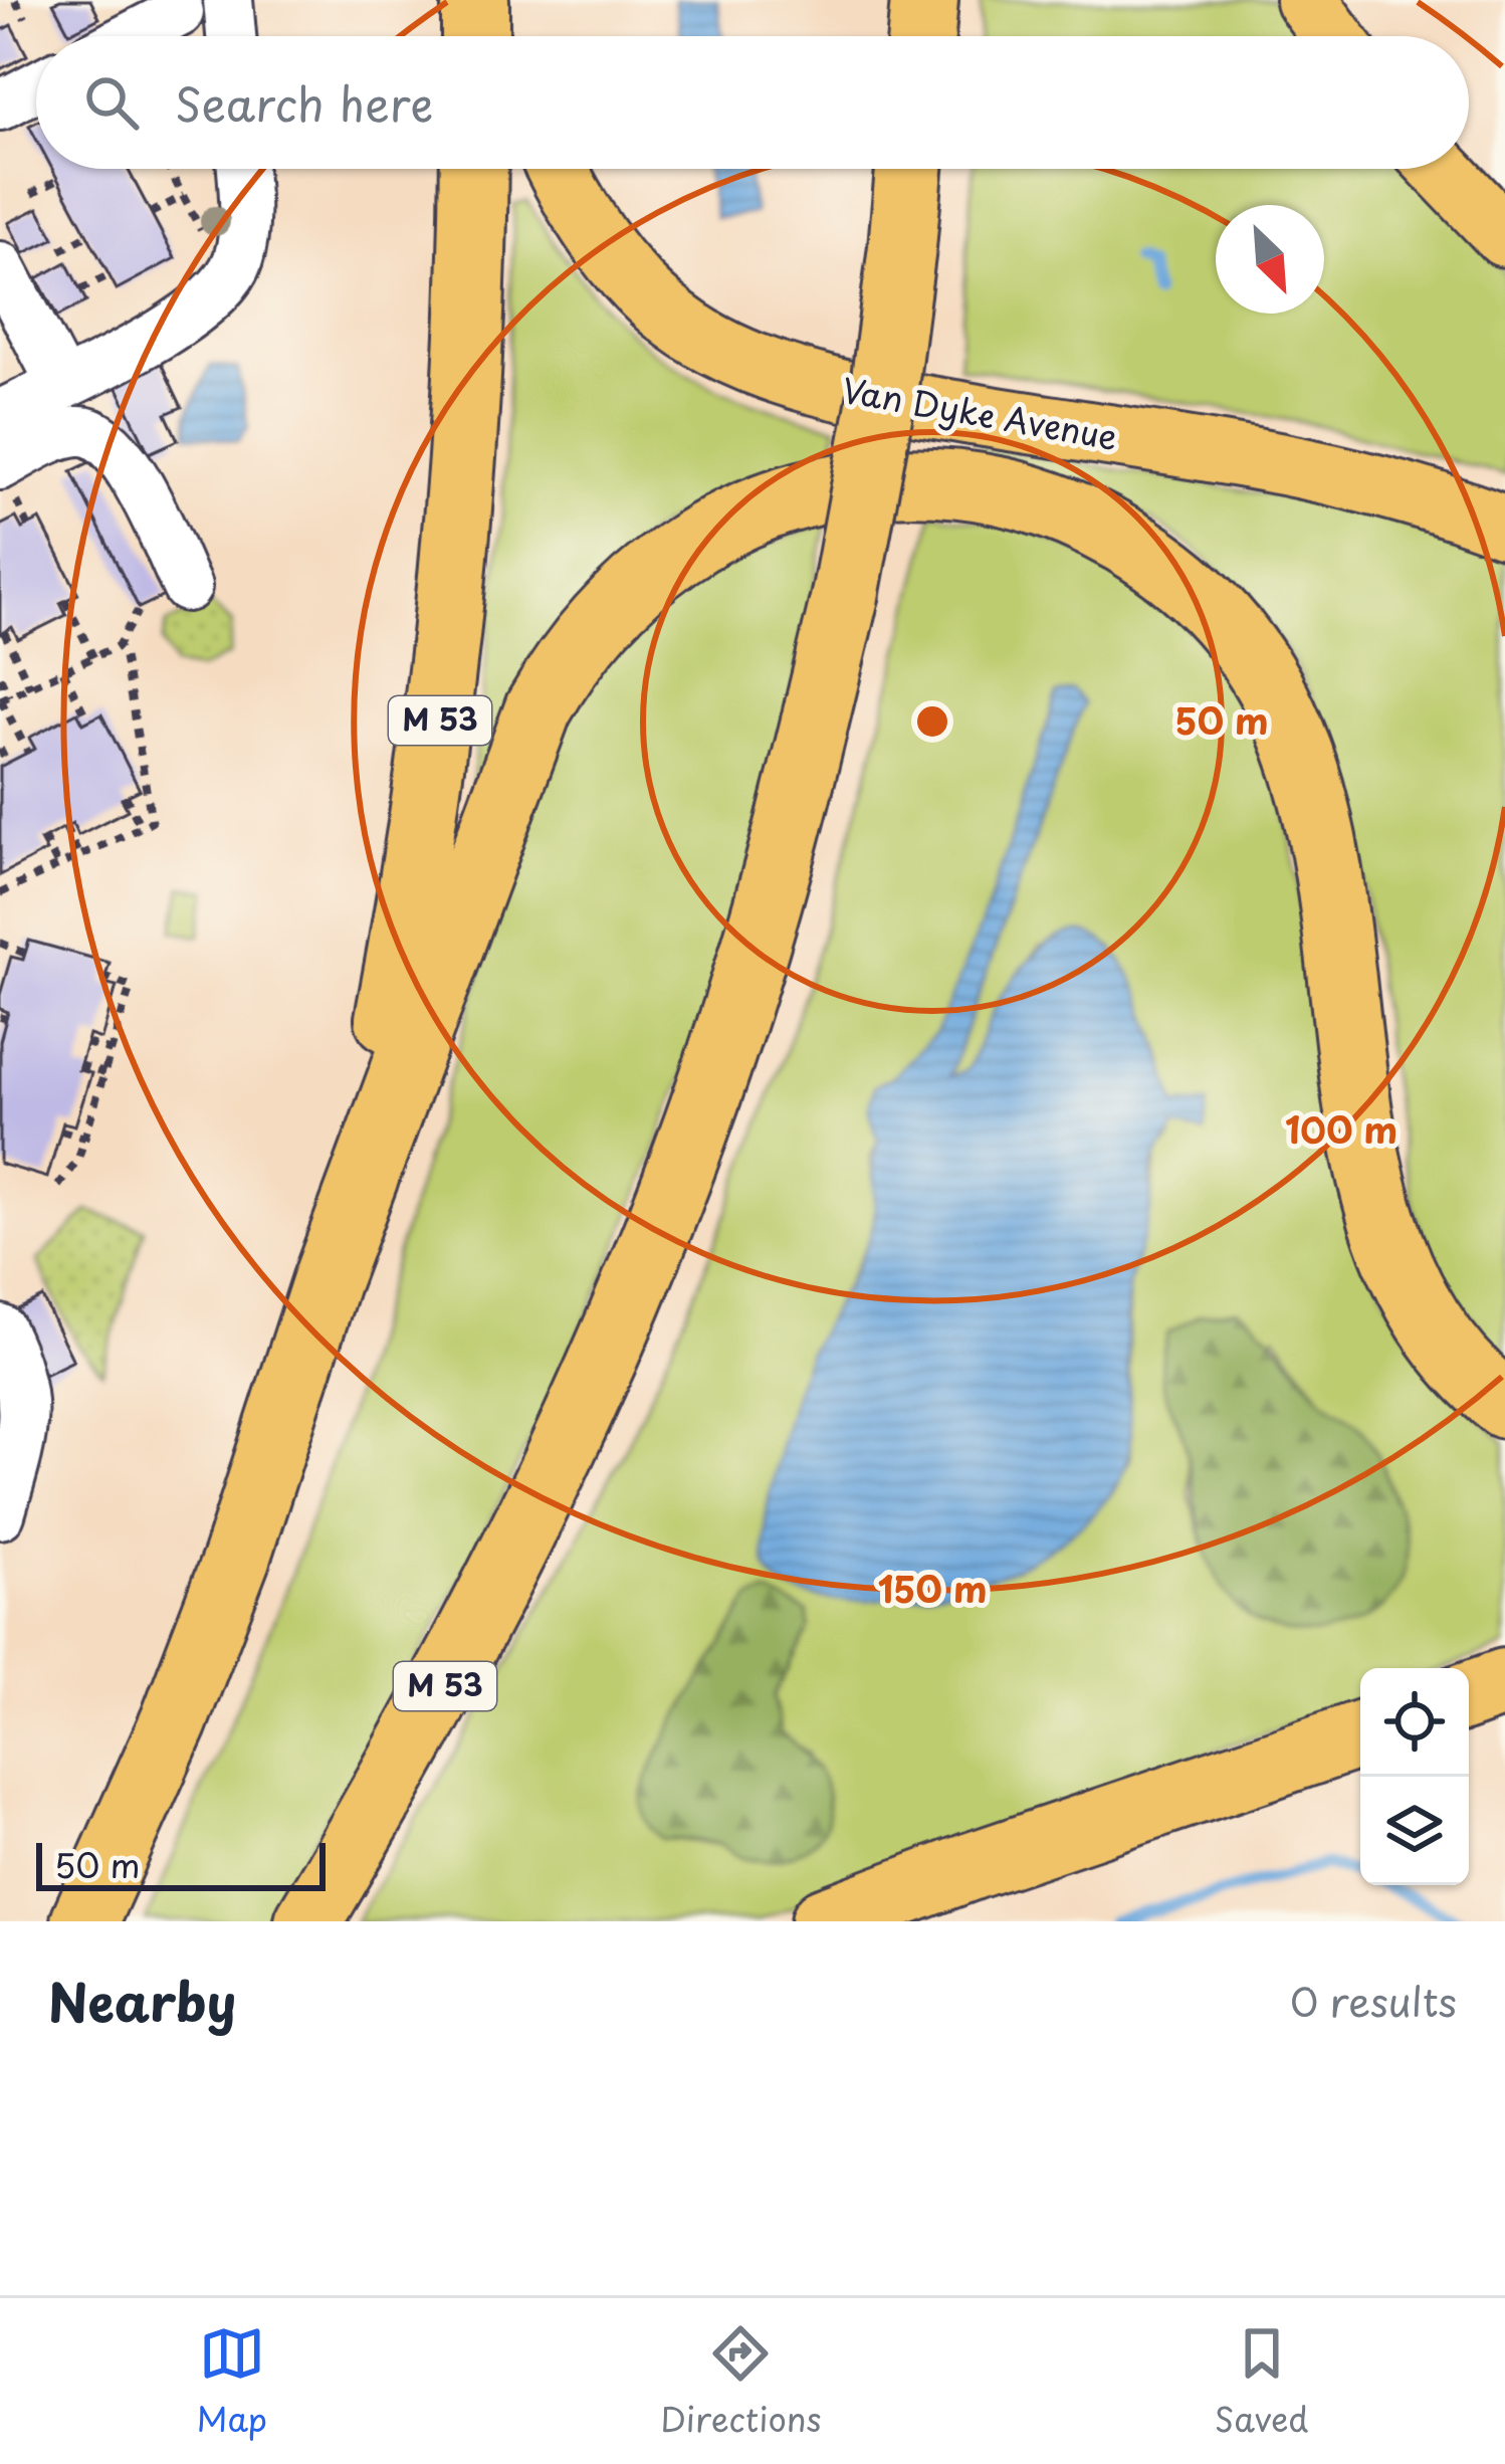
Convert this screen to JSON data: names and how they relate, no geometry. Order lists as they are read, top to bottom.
{
  "streets": {
    "highway": ["M 53"],
    "main road": ["Van Dyke Avenue"]
  },
  "scale_bar": "50 m",
  "north": "bottom right",
  "page": {
    "search": "Search here",
    "scale": "50 m",
    "heading": ["Nearby", "0 results"],
    "nav": ["Map", "Directions", "Saved"]
  },
  "rings": ["50 m", "100 m", "150 m"]
}
